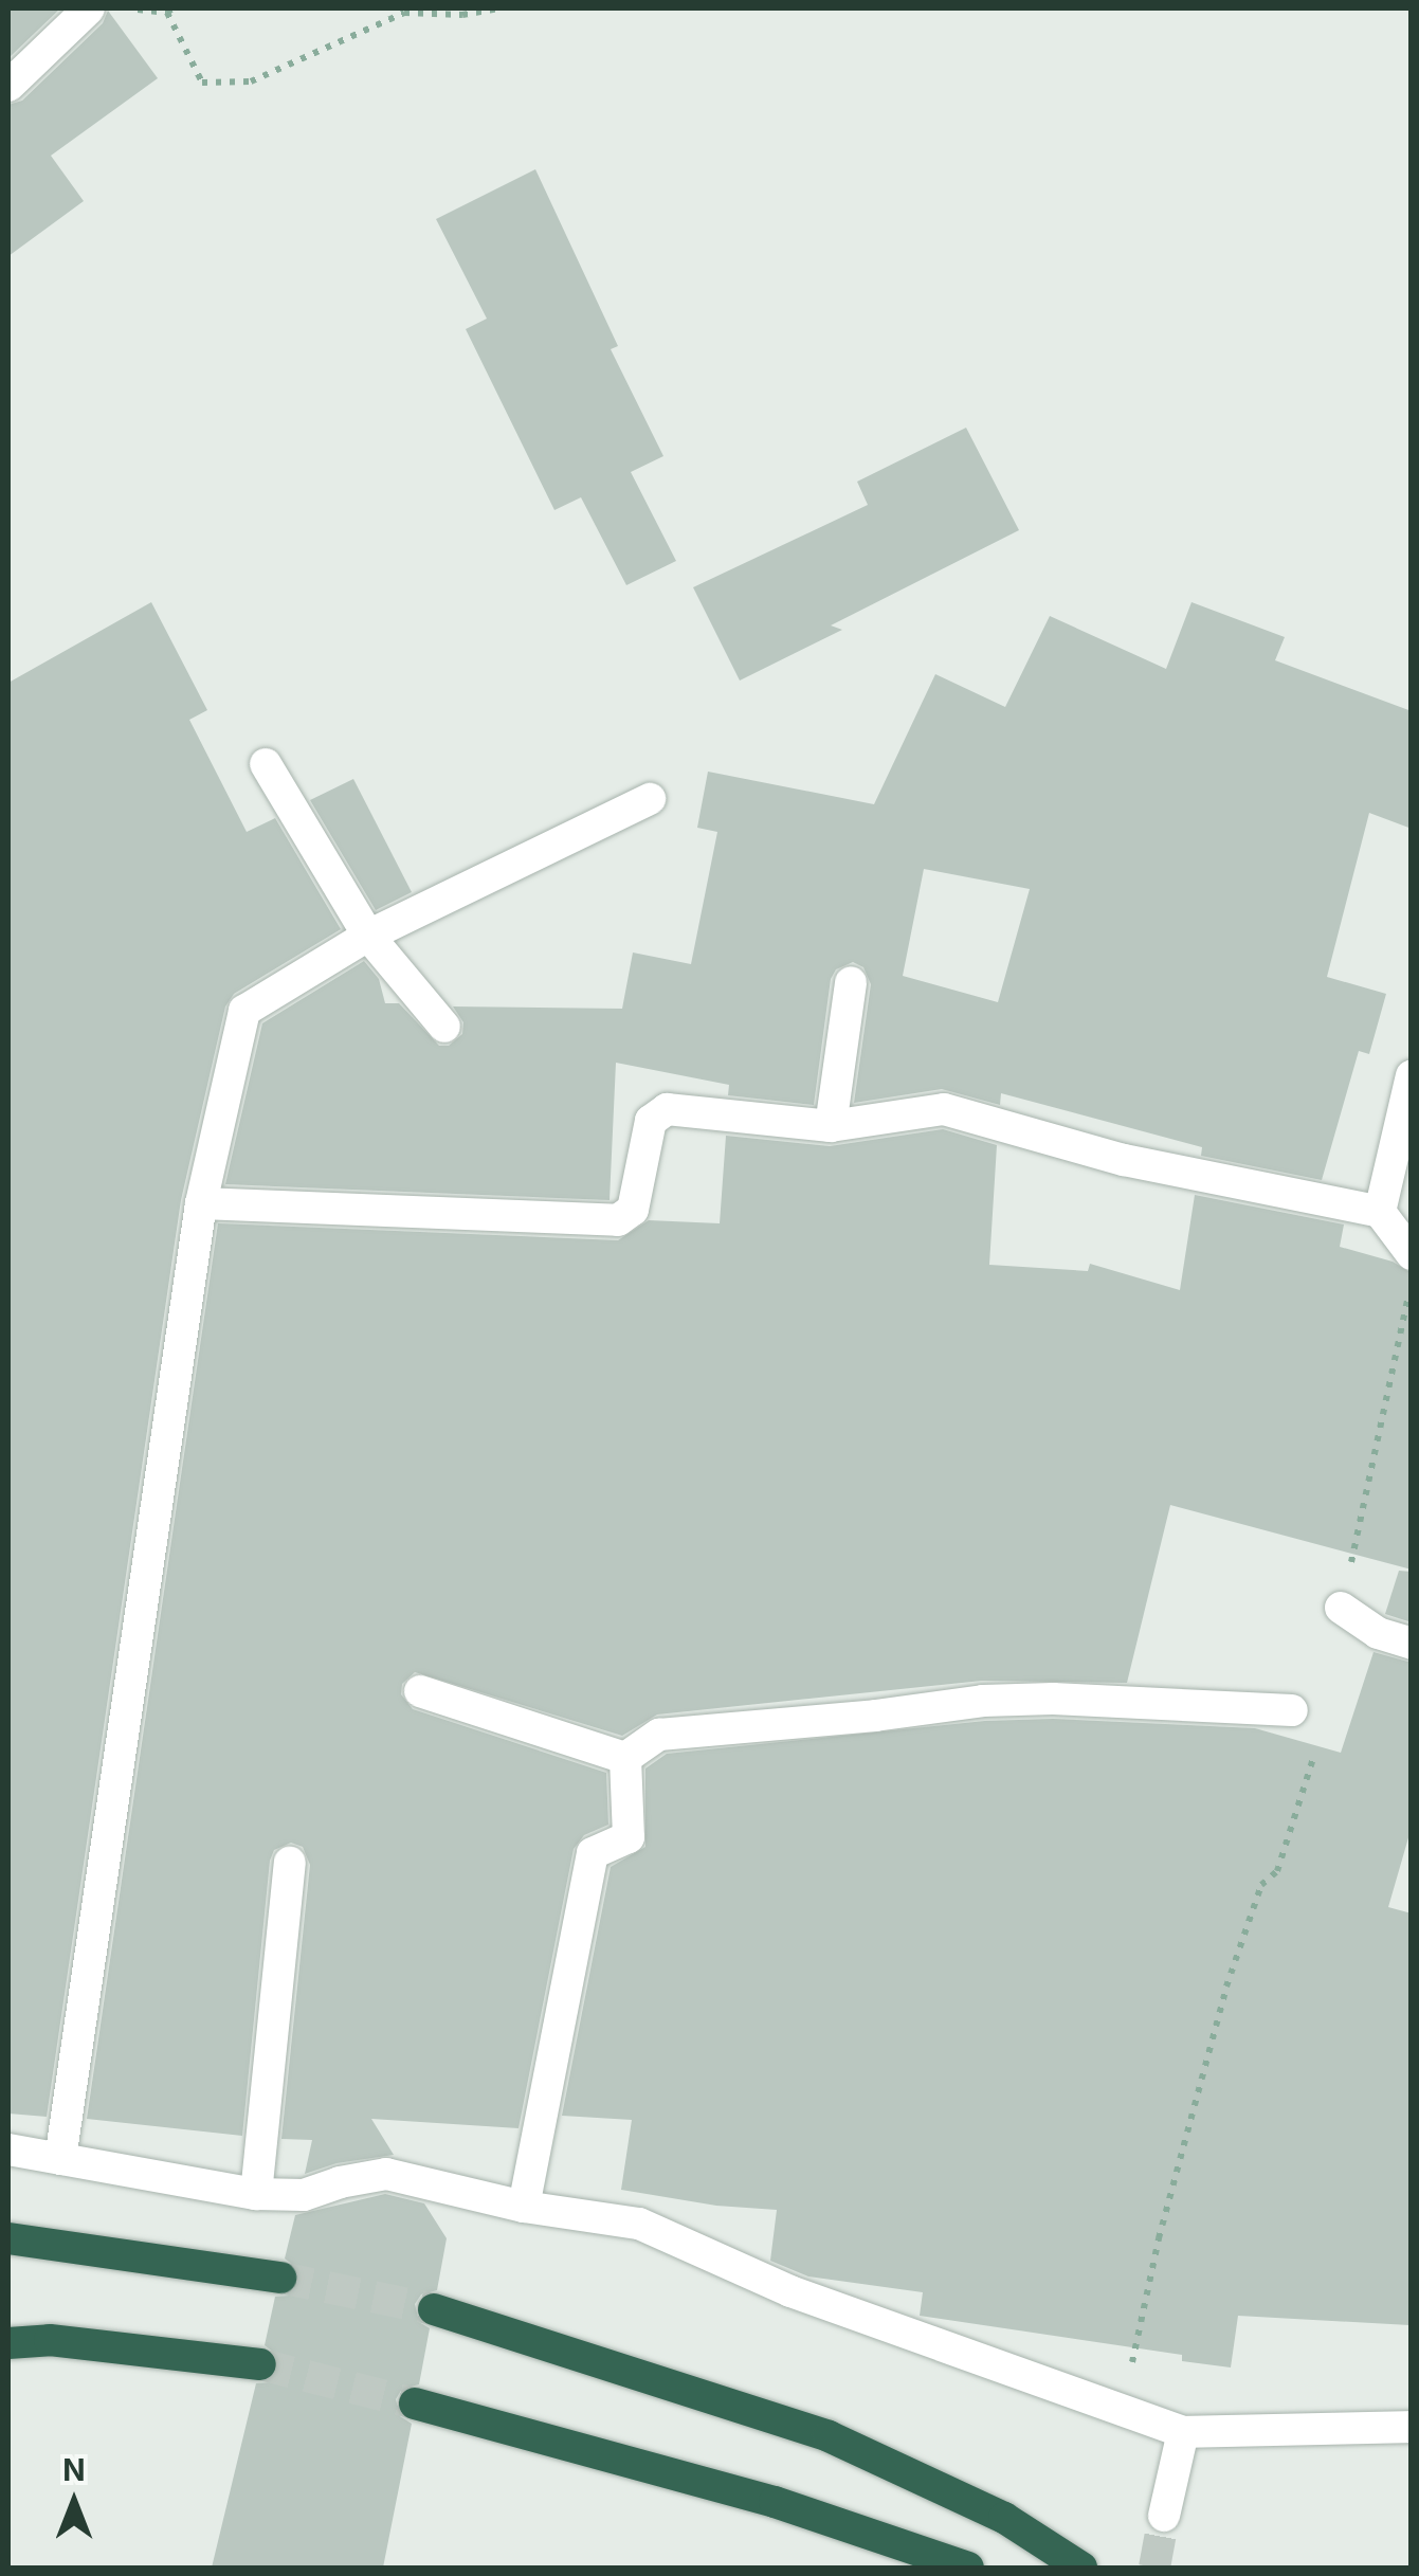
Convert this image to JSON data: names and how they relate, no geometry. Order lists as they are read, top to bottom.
{
  "north": "top"
}
